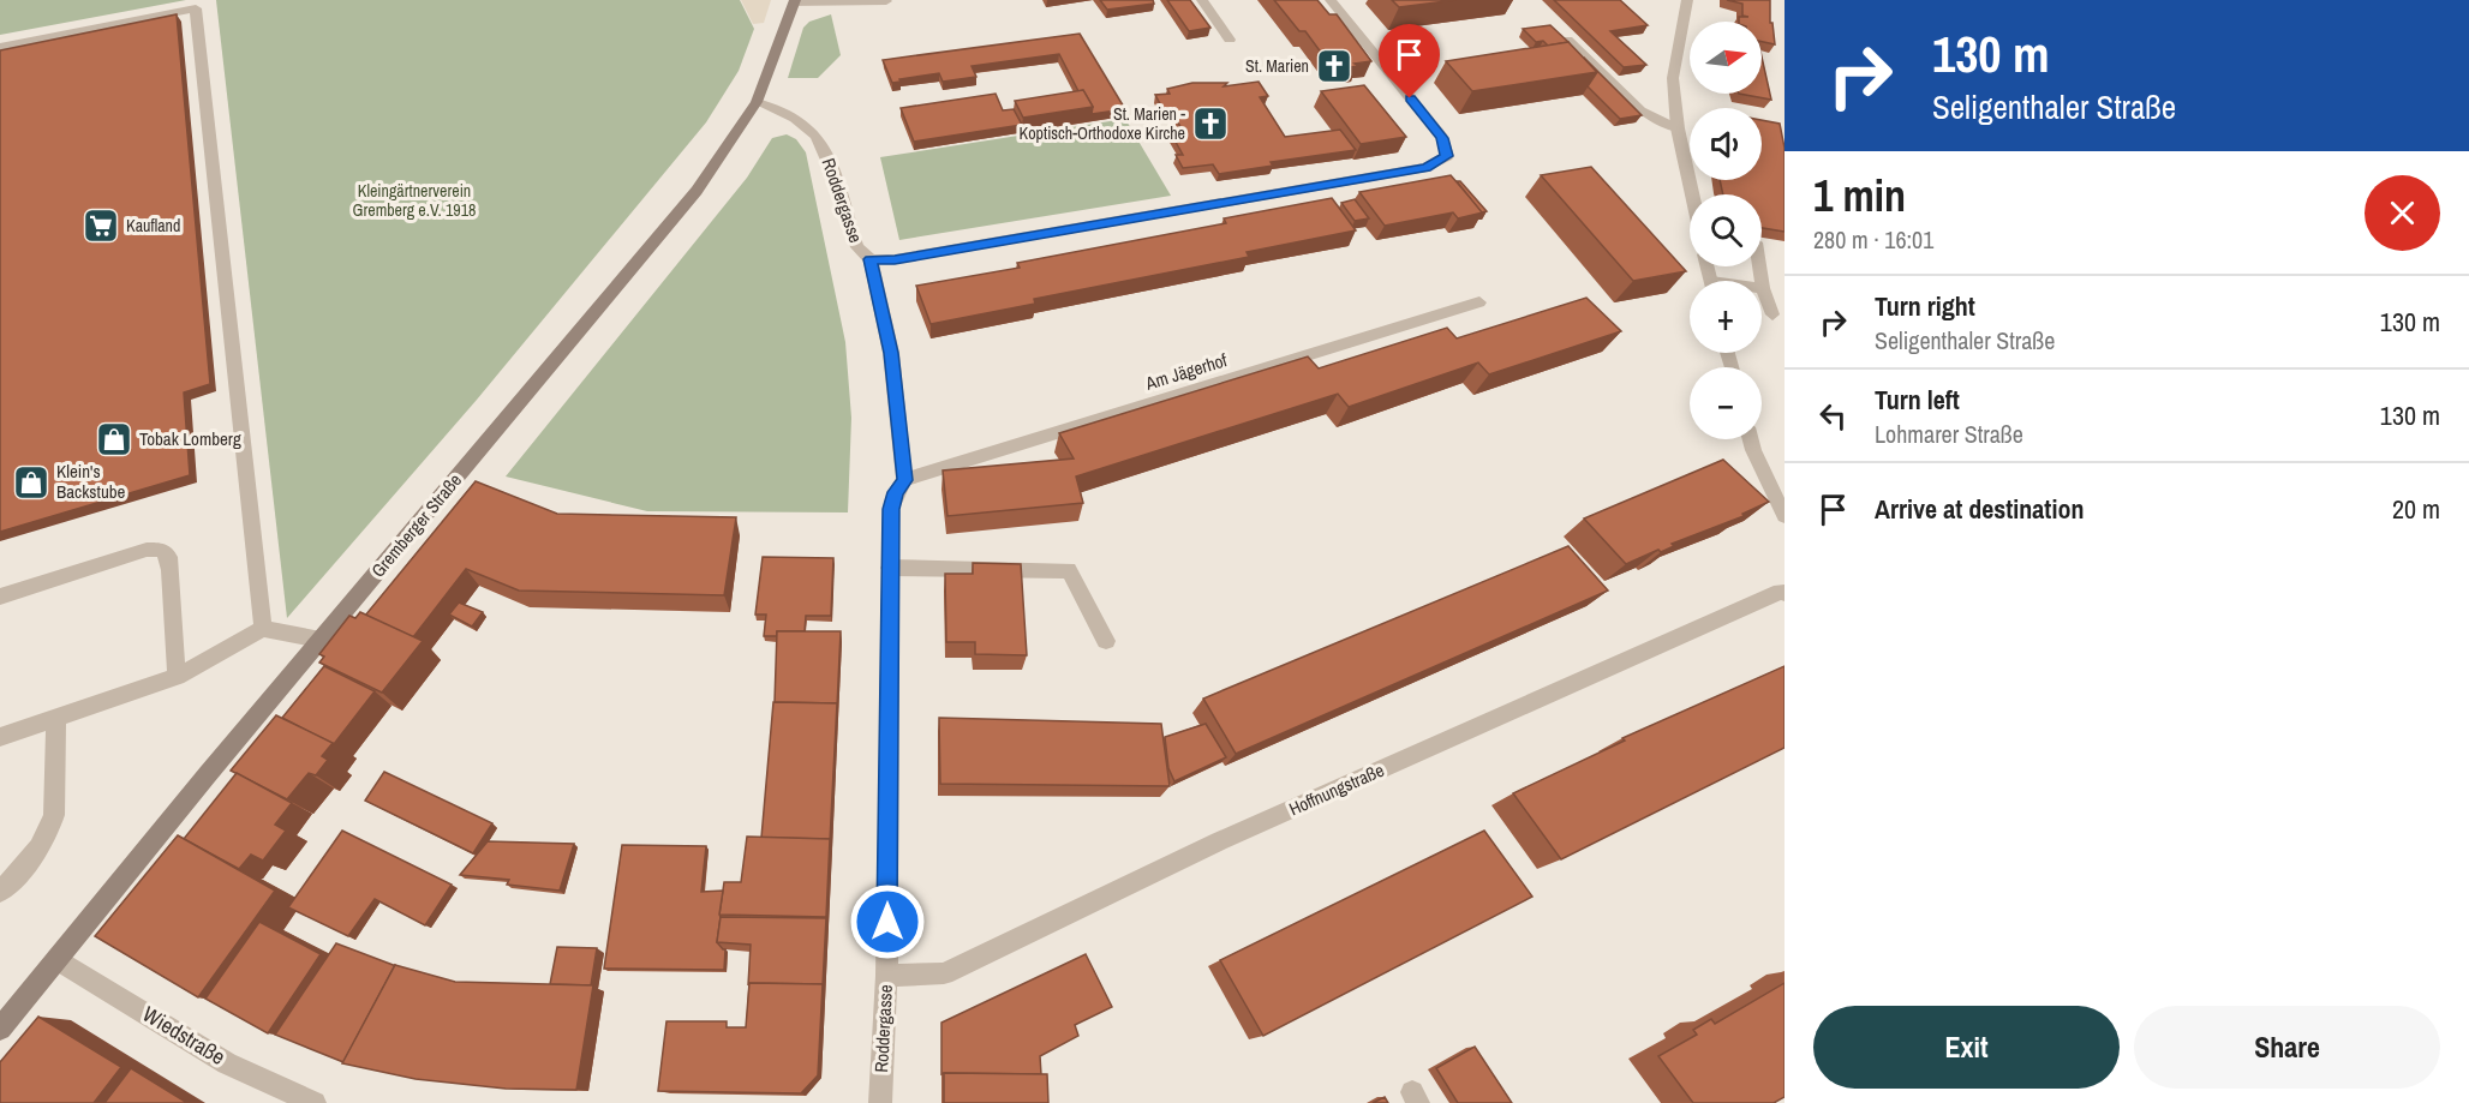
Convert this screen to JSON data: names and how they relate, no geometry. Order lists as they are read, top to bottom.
{
  "streets": {
    "street": [
      "Roddergasse",
      "Am Jägerhof",
      "Gremberger Straße",
      "Hoffnungstraße",
      "Wiedstraße"
    ]
  },
  "crossings": [
    ["Roddergasse", "Am Jägerhof"],
    ["Roddergasse", "Gremberger Straße"],
    ["Roddergasse", "Hoffnungstraße"],
    ["Gremberger Straße", "Wiedstraße"]
  ],
  "parks": ["Kleingärtnerverein Gremberg e.V. 1918"],
  "places": {
    "church": ["St. Marien", "St. Marien - Koptisch-Orthodoxe Kirche"],
    "supermarket": ["Kaufland"],
    "shop": ["Tobak Lomberg", "Klein's Backstube"]
  },
  "north": "right",
  "page": {
    "turn": ["130 m", "Seligenthaler Straße"],
    "map_buttons": ["+", "−"],
    "heading": ["1 min", "280 m · 16:01"],
    "list": [
      {
        "name": "Turn right",
        "note": "Seligenthaler Straße",
        "value": "130 m"
      },
      {
        "name": "Turn left",
        "note": "Lohmarer Straße",
        "value": "130 m"
      },
      {
        "name": "Arrive at destination",
        "value": "20 m"
      }
    ],
    "buttons": ["Exit", "Share"]
  }
}
